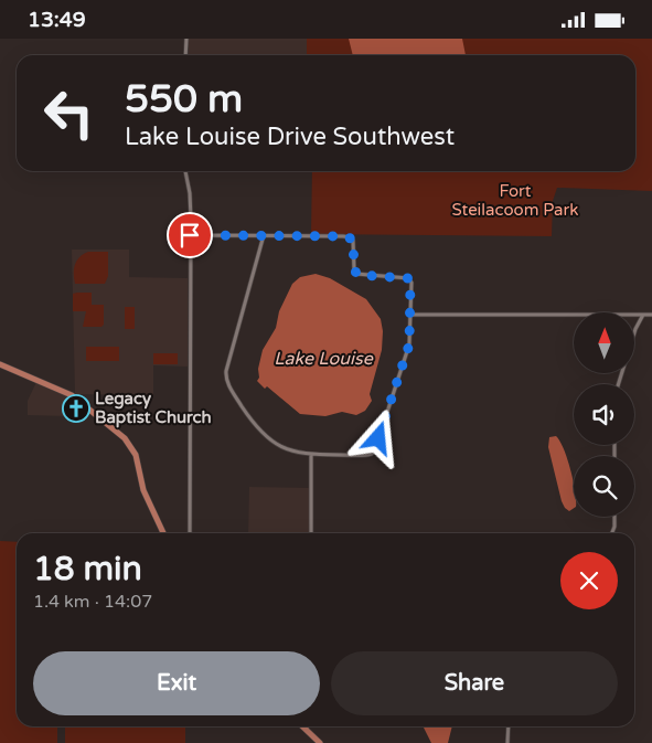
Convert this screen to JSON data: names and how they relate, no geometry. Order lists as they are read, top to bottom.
{
  "water": ["Lake Louise"],
  "parks": ["Fort Steilacoom Park"],
  "places": {
    "church": ["Legacy Baptist Church"]
  },
  "north": "top",
  "page": {
    "status": "13:49",
    "turn": ["550 m", "Lake Louise Drive Southwest"],
    "heading": ["18 min", "1.4 km · 14:07"],
    "buttons": ["Exit", "Share"]
  }
}
